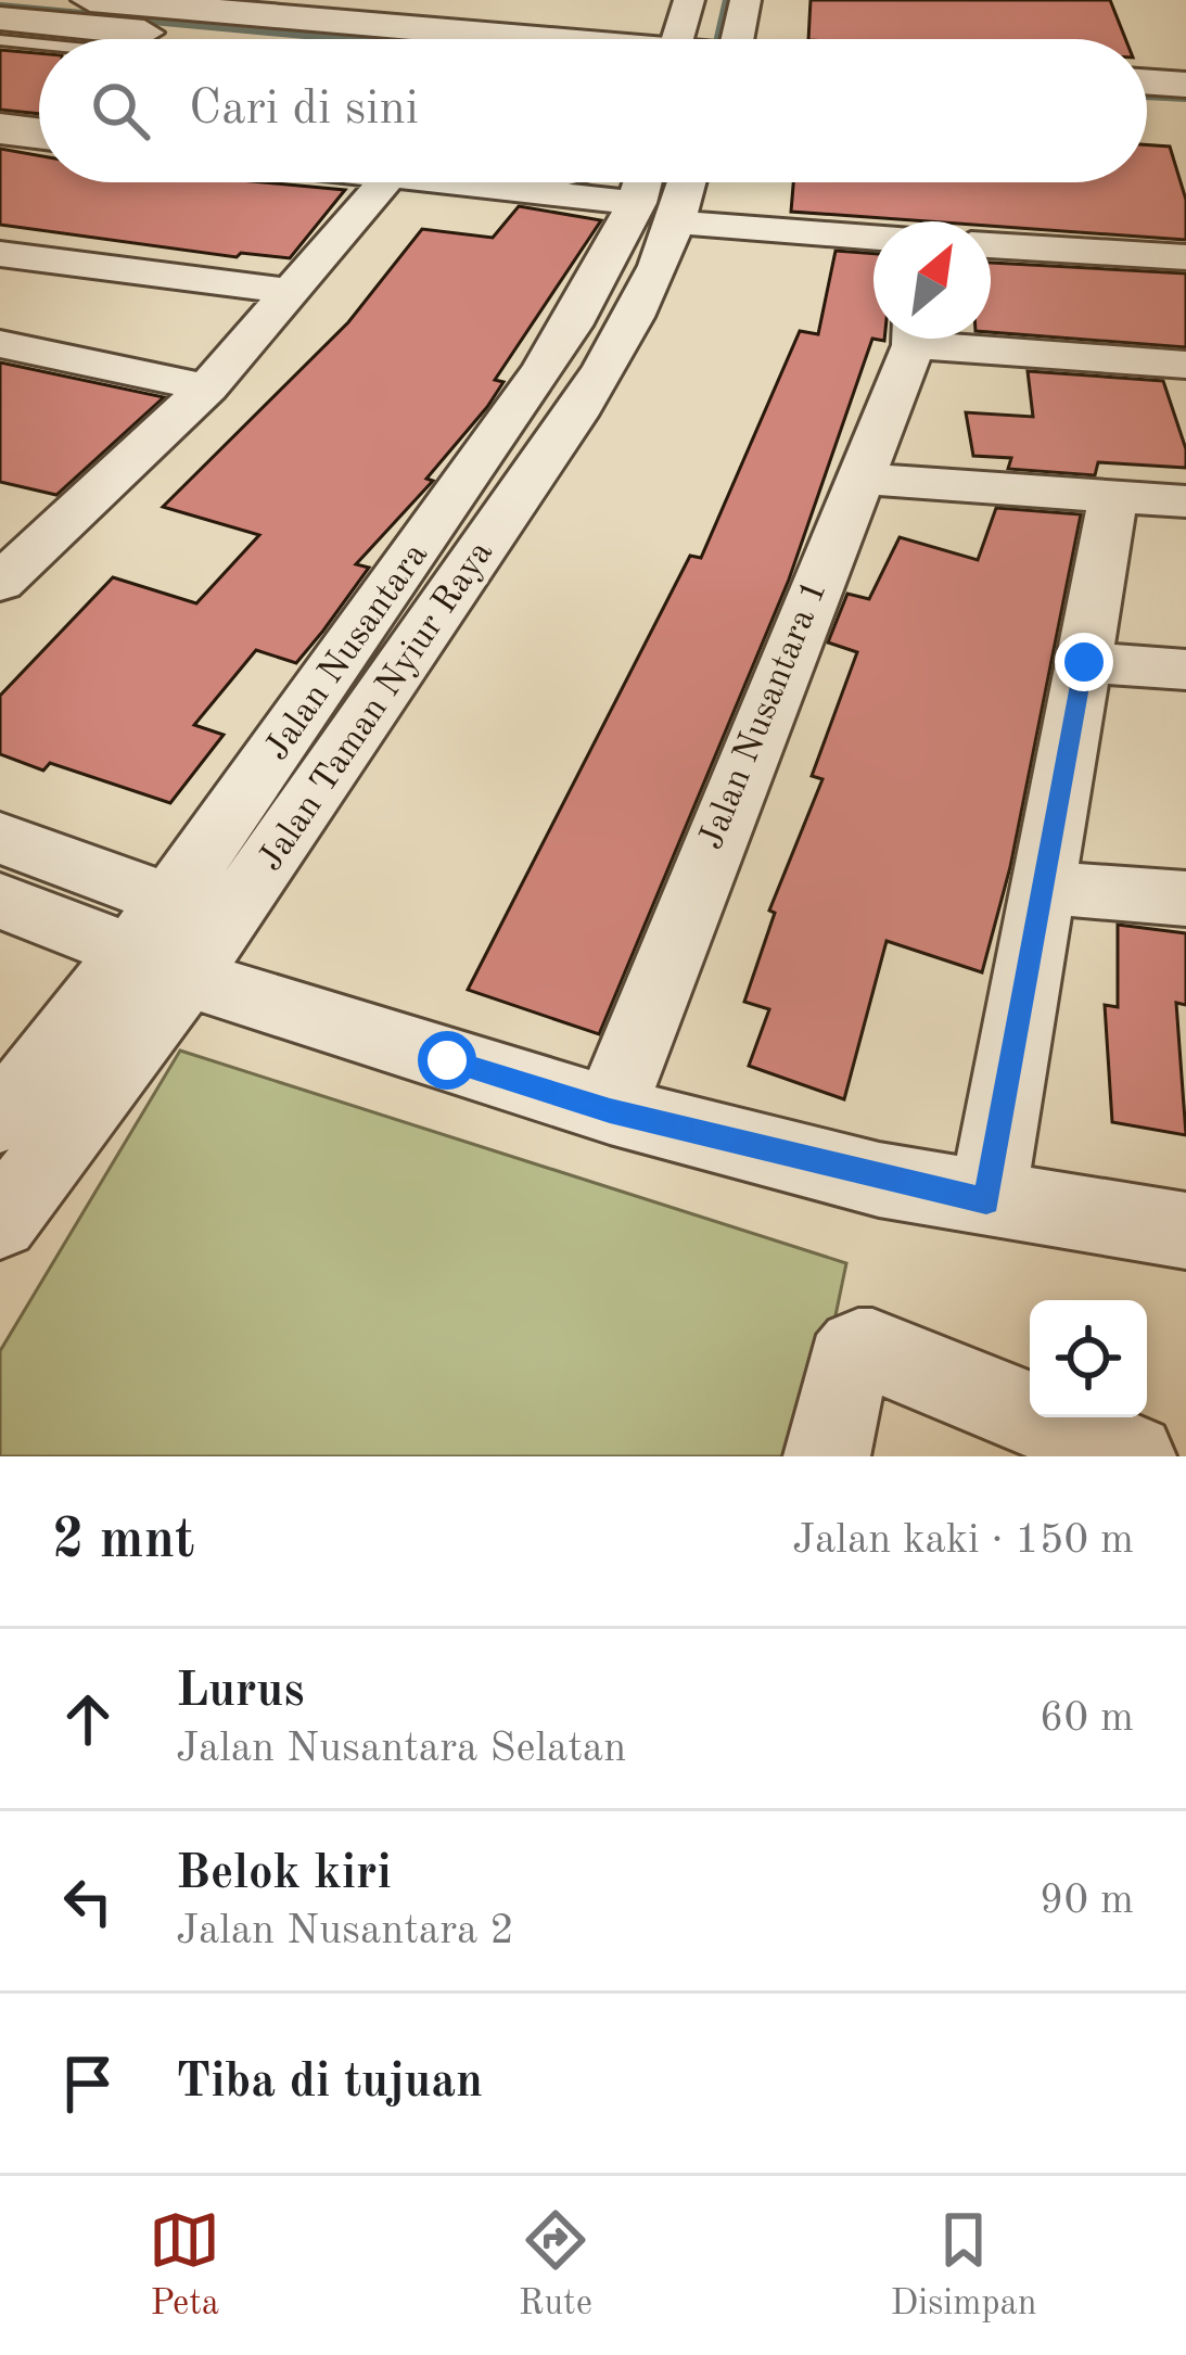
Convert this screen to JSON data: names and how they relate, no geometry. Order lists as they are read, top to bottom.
{
  "streets": {
    "street": ["Jalan Nusantara", "Jalan Taman Nyiur Raya", "Jalan Nusantara 1"]
  },
  "crossings": [
    ["Jalan Nusantara", "Jalan Taman Nyiur Raya"]
  ],
  "north": "top right",
  "page": {
    "search": "Cari di sini",
    "heading": ["2 mnt", "Jalan kaki · 150 m"],
    "list": [
      ["Lurus", "Jalan Nusantara Selatan", "60 m"],
      ["Belok kiri", "Jalan Nusantara 2", "90 m"],
      "Tiba di tujuan"
    ],
    "nav": ["Peta", "Rute", "Disimpan"]
  }
}
